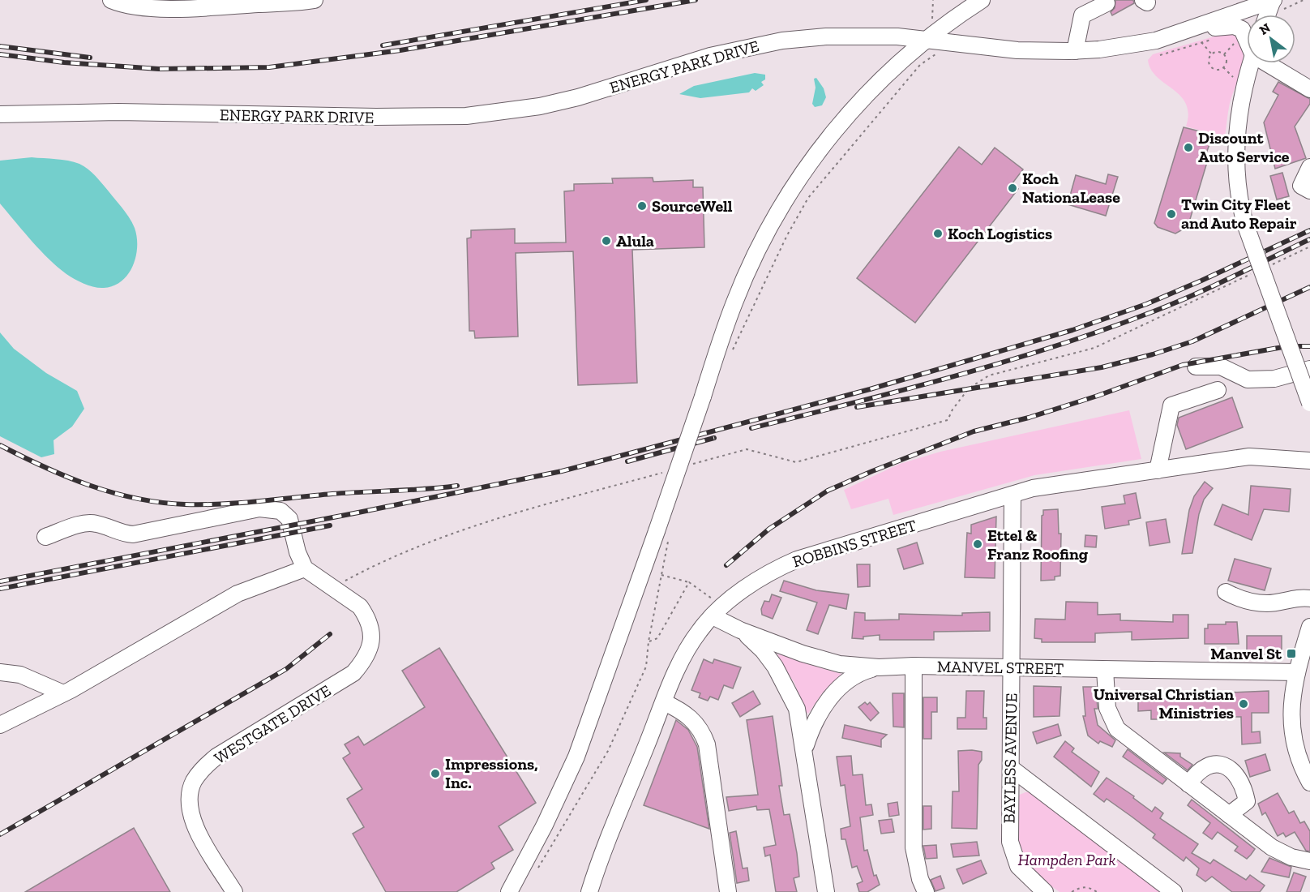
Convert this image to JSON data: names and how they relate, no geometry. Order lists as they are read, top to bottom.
{
  "streets": {
    "street": [
      "ENERGY PARK DRIVE",
      "ROBBINS STREET",
      "MANVEL STREET",
      "WESTGATE DRIVE",
      "BAYLESS AVENUE"
    ]
  },
  "crossings": [
    ["ROBBINS STREET", "MANVEL STREET"],
    ["ROBBINS STREET", "BAYLESS AVENUE"],
    ["MANVEL STREET", "BAYLESS AVENUE"]
  ],
  "parks": ["Hampden Park"],
  "places": {
    "other": [
      "Discount Auto Service",
      "Koch NationaLease",
      "SourceWell",
      "Twin City Fleet and Auto Repair",
      "Koch Logistics",
      "Alula",
      "Ettel & Franz Roofing",
      "Universal Christian Ministries",
      "Impressions, Inc."
    ],
    "transit": ["Manvel St"]
  },
  "north": "top left"
}
